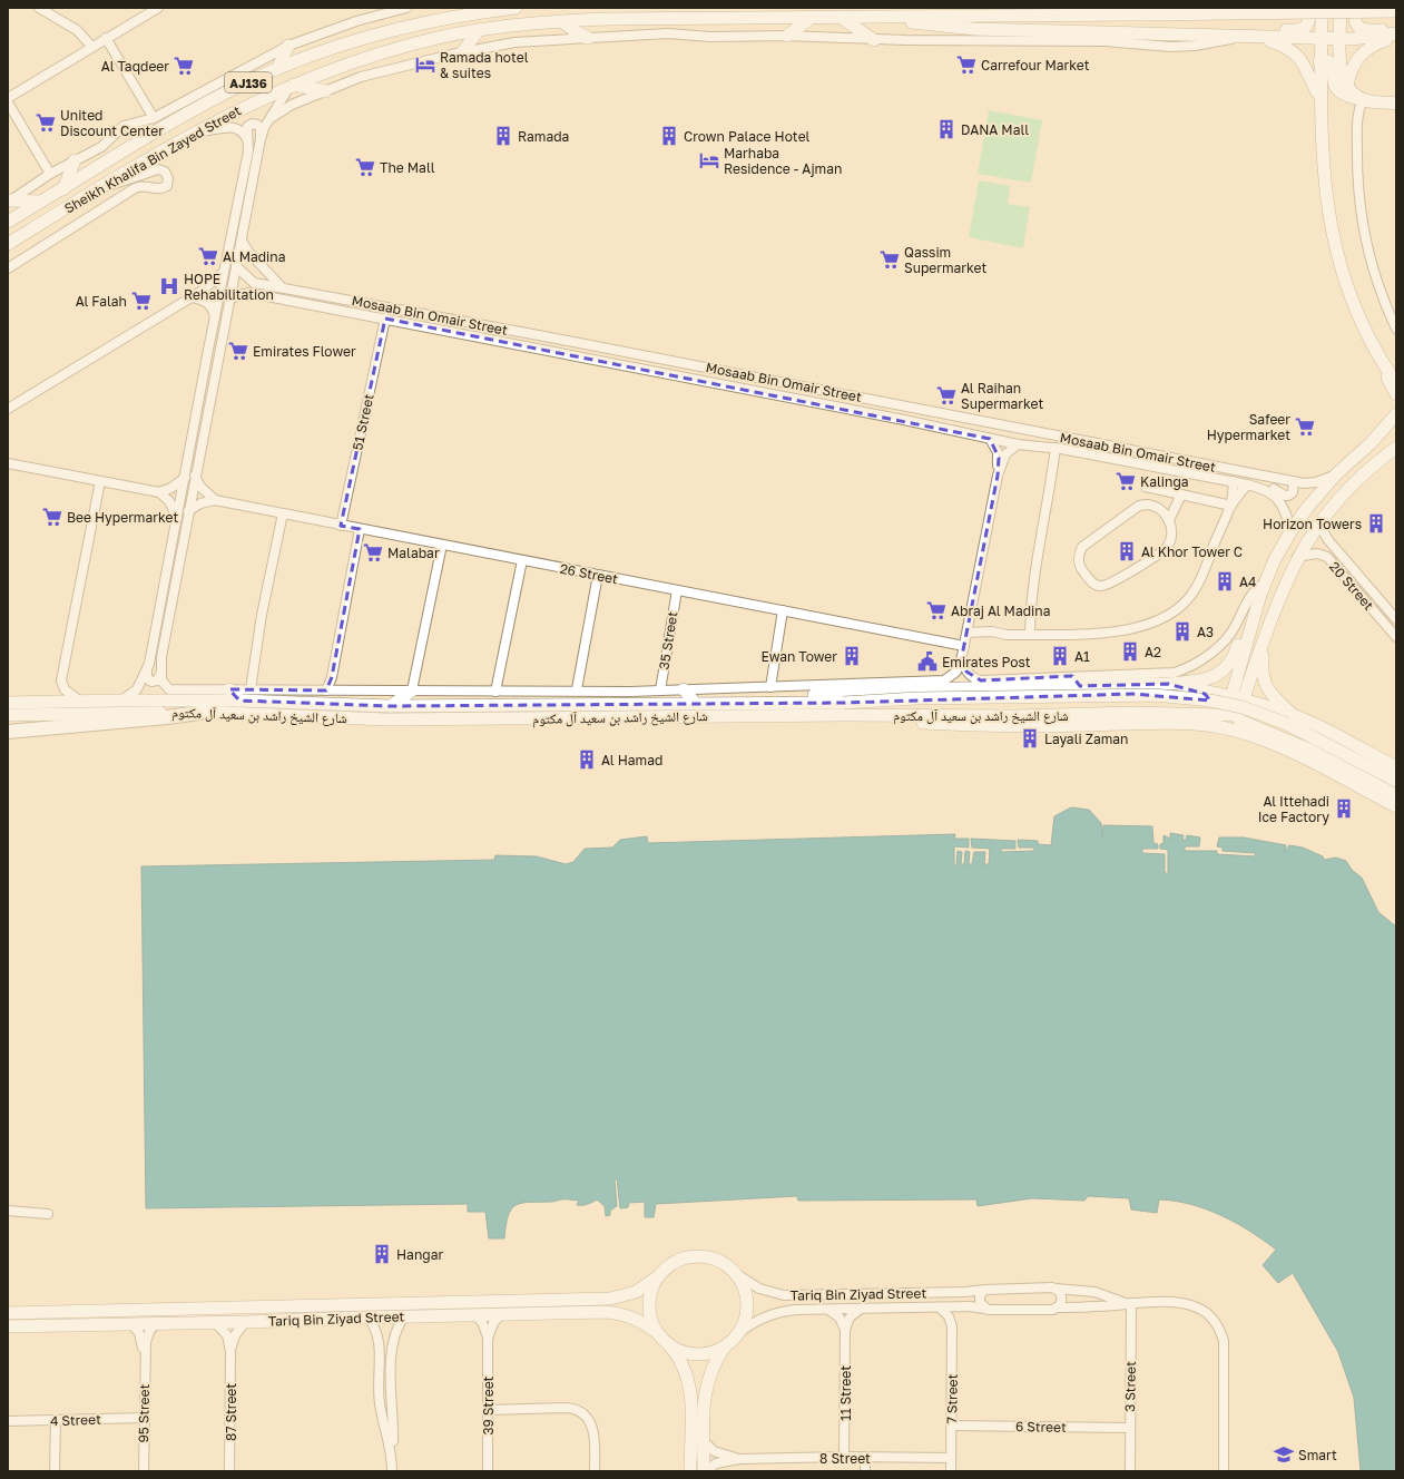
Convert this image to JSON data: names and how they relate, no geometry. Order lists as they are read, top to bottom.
{
  "streets": {
    "main road": [
      "AJ136",
      "Sheikh Khalifa Bin Zayed Street",
      "شارع الشيخ راشد بن سعيد آل مكتوم",
      "Tariq Bin Ziyad Street"
    ],
    "street": [
      "Mosaab Bin Omair Street",
      "51 Street",
      "26 Street",
      "20 Street",
      "35 Street",
      "3 Street",
      "11 Street",
      "7 Street",
      "39 Street",
      "87 Street",
      "95 Street",
      "4 Street",
      "6 Street",
      "8 Street"
    ]
  },
  "crossings": [
    ["Mosaab Bin Omair Street", "51 Street"],
    ["51 Street", "26 Street"],
    ["26 Street", "35 Street"],
    ["Tariq Bin Ziyad Street", "3 Street"],
    ["Tariq Bin Ziyad Street", "7 Street"],
    ["Tariq Bin Ziyad Street", "39 Street"],
    ["Tariq Bin Ziyad Street", "87 Street"],
    ["Tariq Bin Ziyad Street", "95 Street"],
    ["3 Street", "6 Street"],
    ["11 Street", "8 Street"],
    ["7 Street", "6 Street"],
    ["7 Street", "8 Street"],
    ["95 Street", "4 Street"]
  ],
  "places": {
    "hotel": ["Ramada hotel & suites", "Marhaba Residence - Ajman"],
    "supermarket": [
      "Carrefour Market",
      "Al Taqdeer",
      "United Discount Center",
      "The Mall",
      "Al Madina",
      "Qassim Supermarket",
      "Al Falah",
      "Emirates Flower",
      "Al Raihan Supermarket",
      "Safeer Hypermarket",
      "Kalinga",
      "Bee Hypermarket",
      "Malabar",
      "Abraj Al Madina"
    ],
    "building": [
      "DANA Mall",
      "Ramada",
      "Crown Palace Hotel",
      "Horizon Towers",
      "Al Khor Tower C",
      "A4",
      "A3",
      "A2",
      "Ewan Tower",
      "A1",
      "Layali Zaman",
      "Al Hamad",
      "Al Ittehadi Ice Factory",
      "Hangar"
    ],
    "hospital": ["HOPE Rehabilitation"],
    "public building": ["Emirates Post"],
    "school or university": ["Smart"]
  }
}
